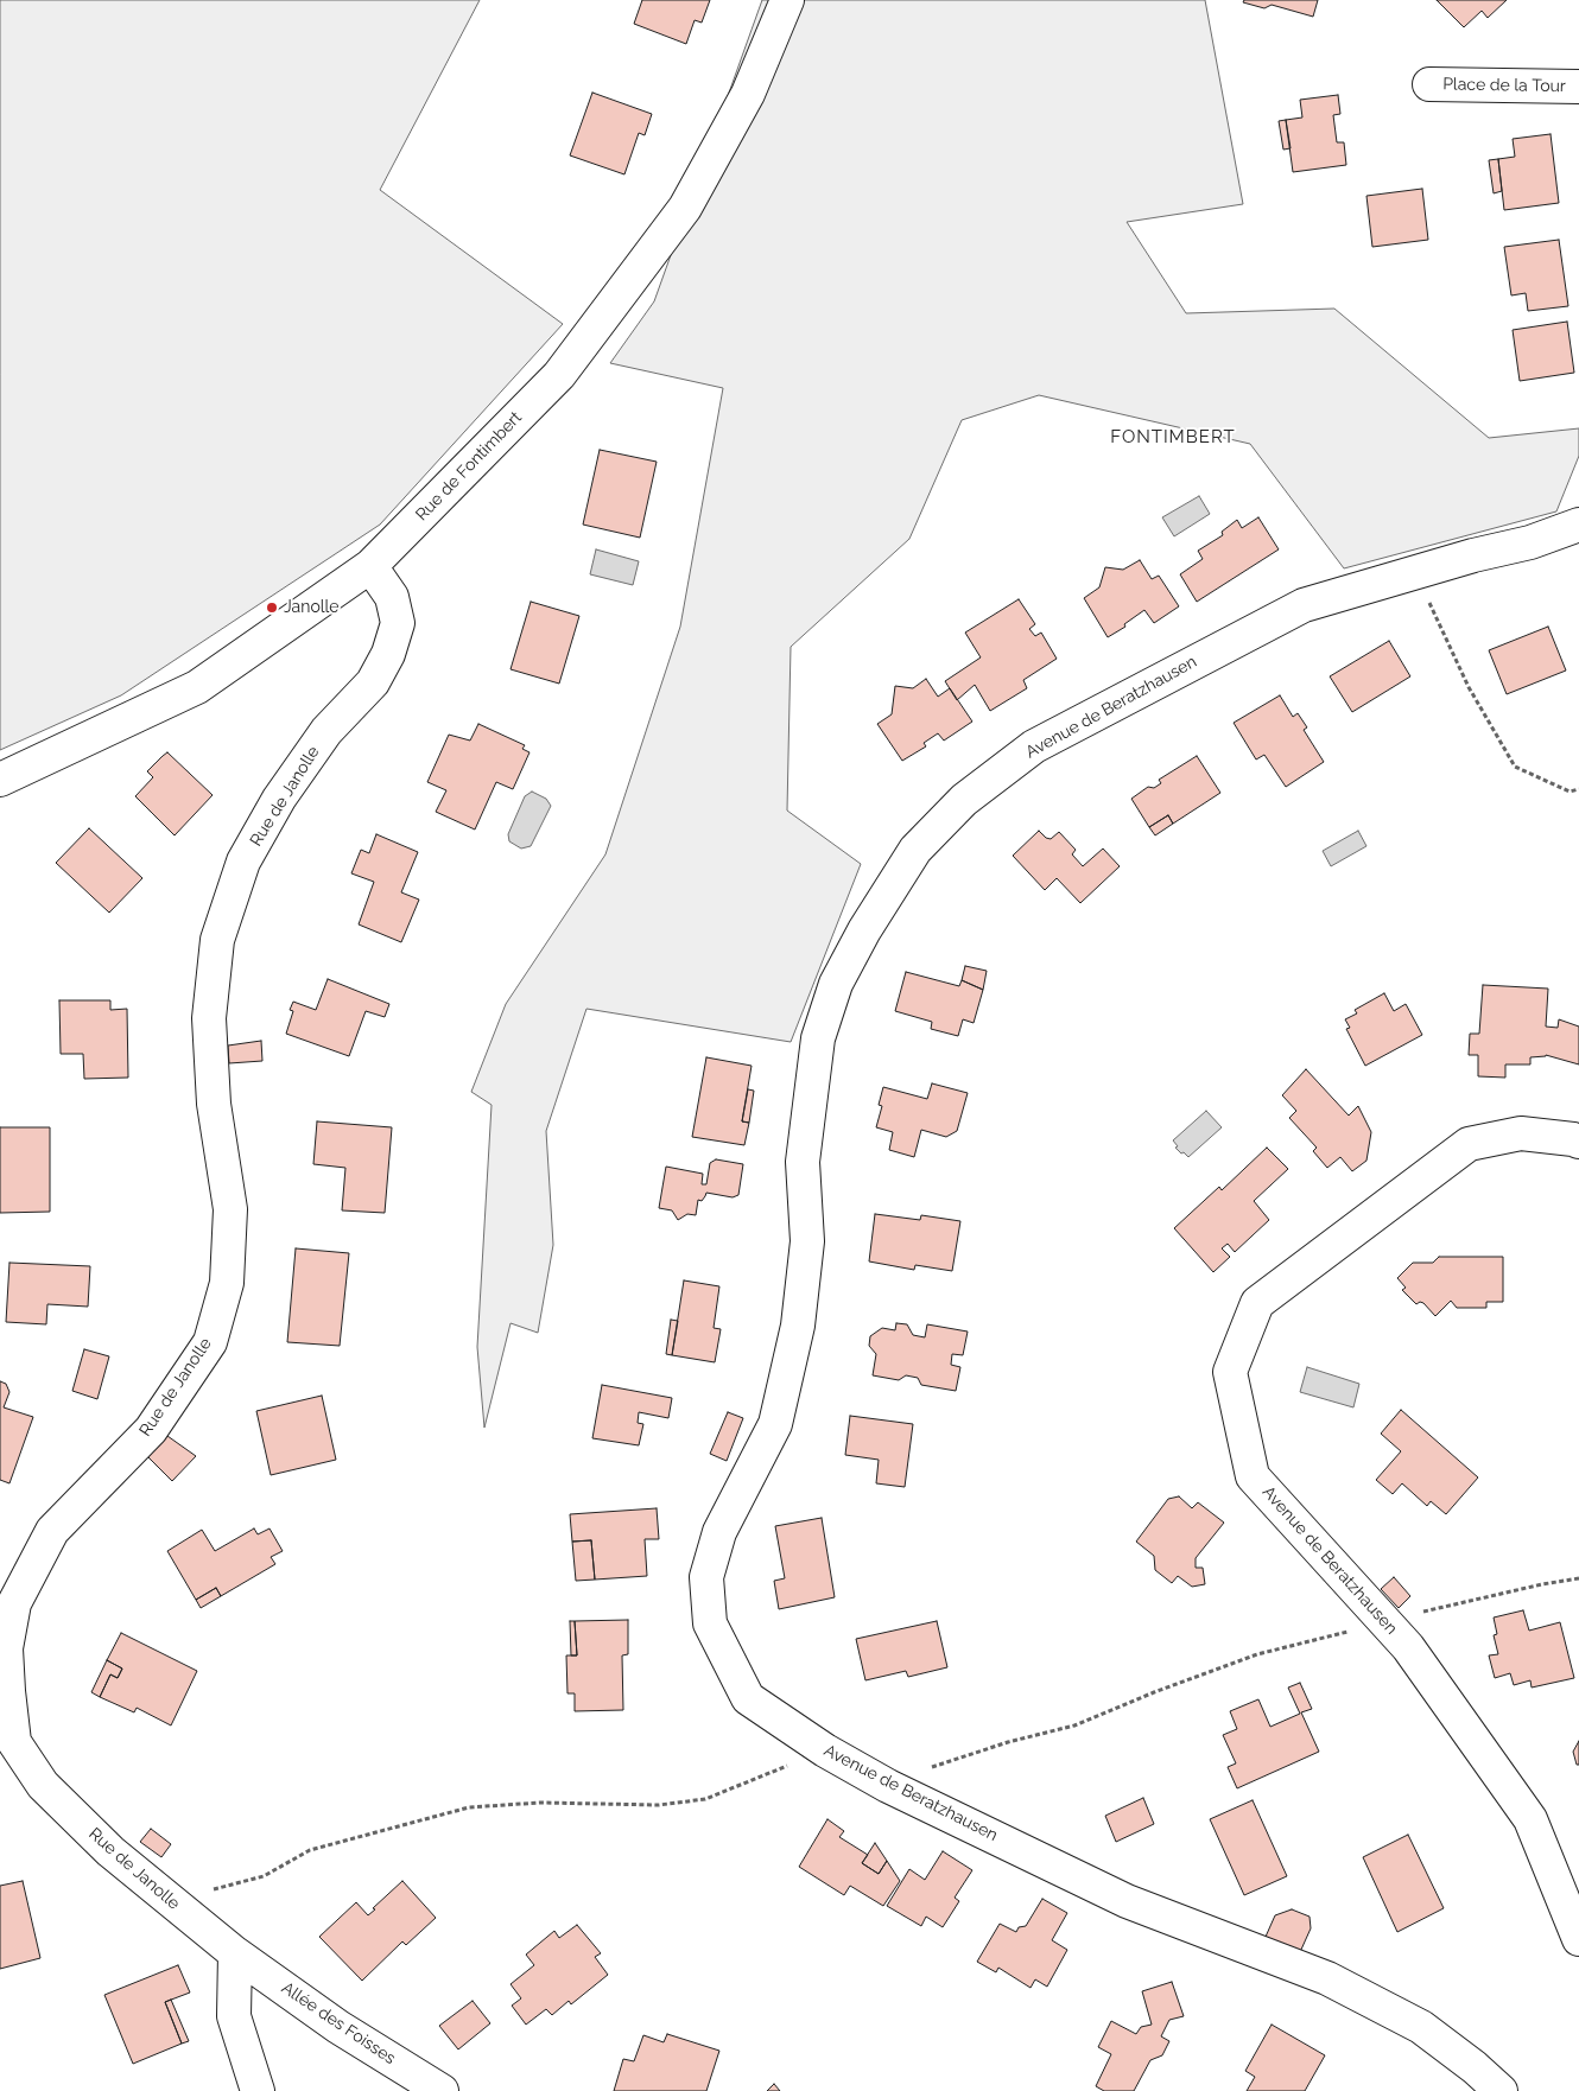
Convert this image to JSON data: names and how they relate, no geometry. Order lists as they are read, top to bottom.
{
  "streets": {
    "street": [
      "Place de la Tour",
      "Rue de Fontimbert",
      "Avenue de Beratzhausen",
      "Rue de Janolle",
      "Allée des Foisses"
    ]
  },
  "crossings": [
    ["Rue de Fontimbert", "Rue de Janolle"],
    ["Rue de Janolle", "Allée des Foisses"]
  ],
  "districts": ["FONTIMBERT"],
  "places": ["Janolle"]
}
